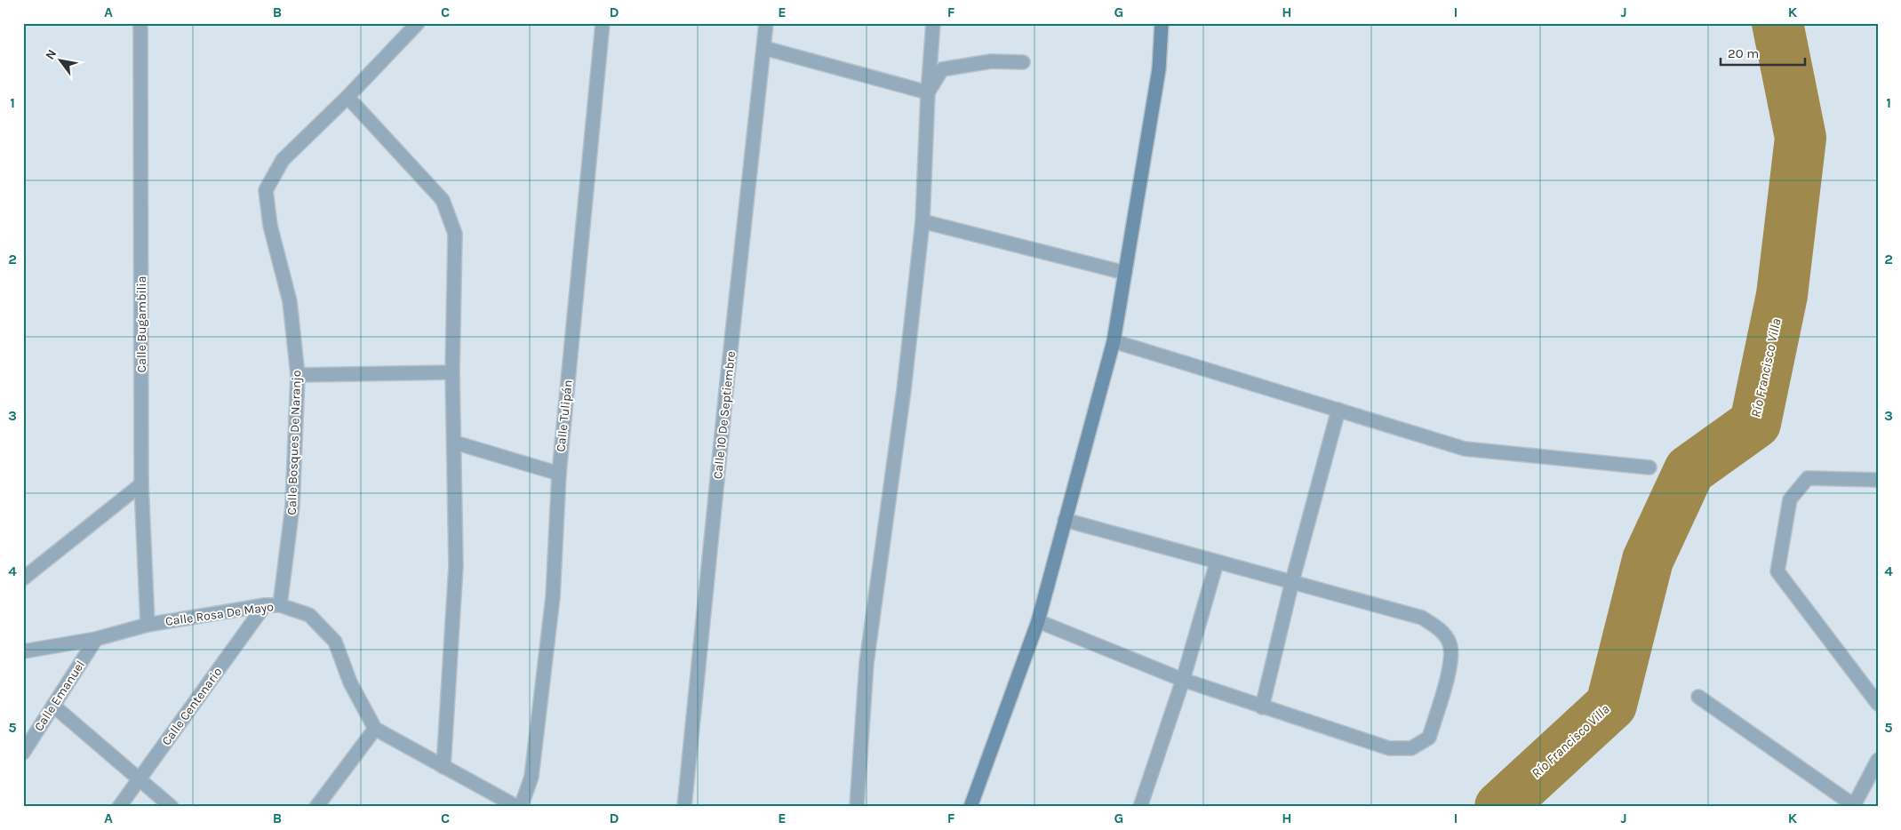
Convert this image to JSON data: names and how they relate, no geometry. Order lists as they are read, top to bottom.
{
  "streets": {
    "street": [
      "Calle Bugambilia",
      "Calle 10 De Septiembre",
      "Calle Tulipán",
      "Calle Bosques De Naranjo",
      "Calle Rosa De Mayo",
      "Calle Emanuel",
      "Calle Centenario"
    ]
  },
  "crossings": [
    ["Calle Bugambilia", "Calle Rosa De Mayo"],
    ["Calle Bosques De Naranjo", "Calle Rosa De Mayo"],
    ["Calle Rosa De Mayo", "Calle Emanuel"],
    ["Calle Rosa De Mayo", "Calle Centenario"]
  ],
  "water": ["Río Francisco Villa"],
  "scale_bar": "20 m",
  "north": "top left",
  "grid": {
    "columns": [
      "A",
      "B",
      "C",
      "D",
      "E",
      "F",
      "G",
      "H",
      "I",
      "J",
      "K"
    ],
    "rows": [
      "1",
      "2",
      "3",
      "4",
      "5"
    ]
  }
}
